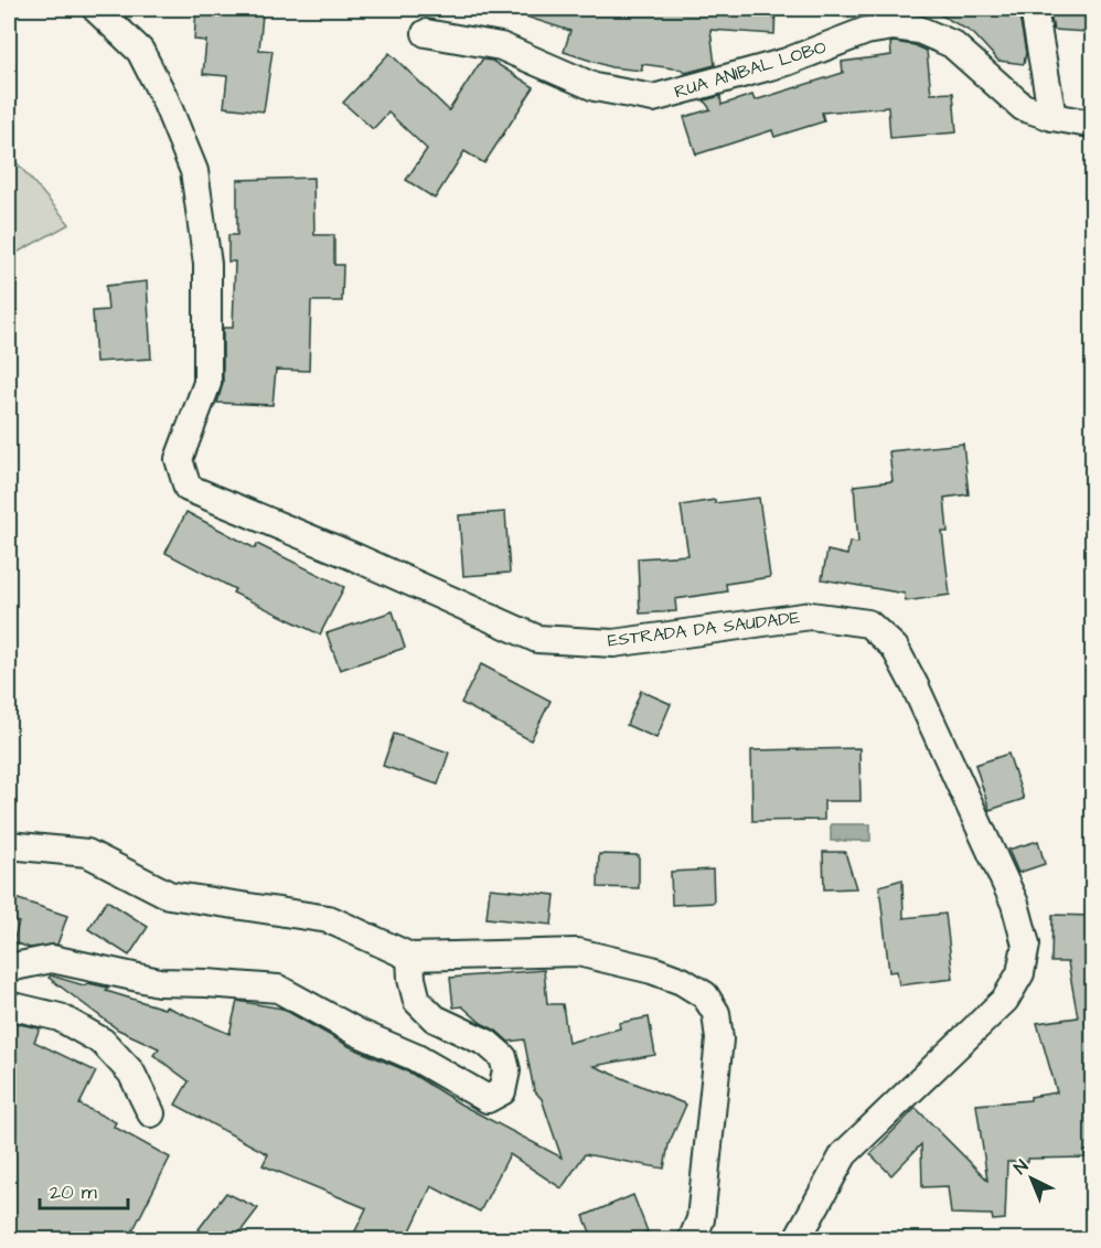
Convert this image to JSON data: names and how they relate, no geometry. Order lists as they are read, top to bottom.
{
  "streets": {
    "street": ["RUA ANIBAL LOBO", "ESTRADA DA SAUDADE"]
  },
  "scale_bar": "20 m",
  "north": "top left"
}
